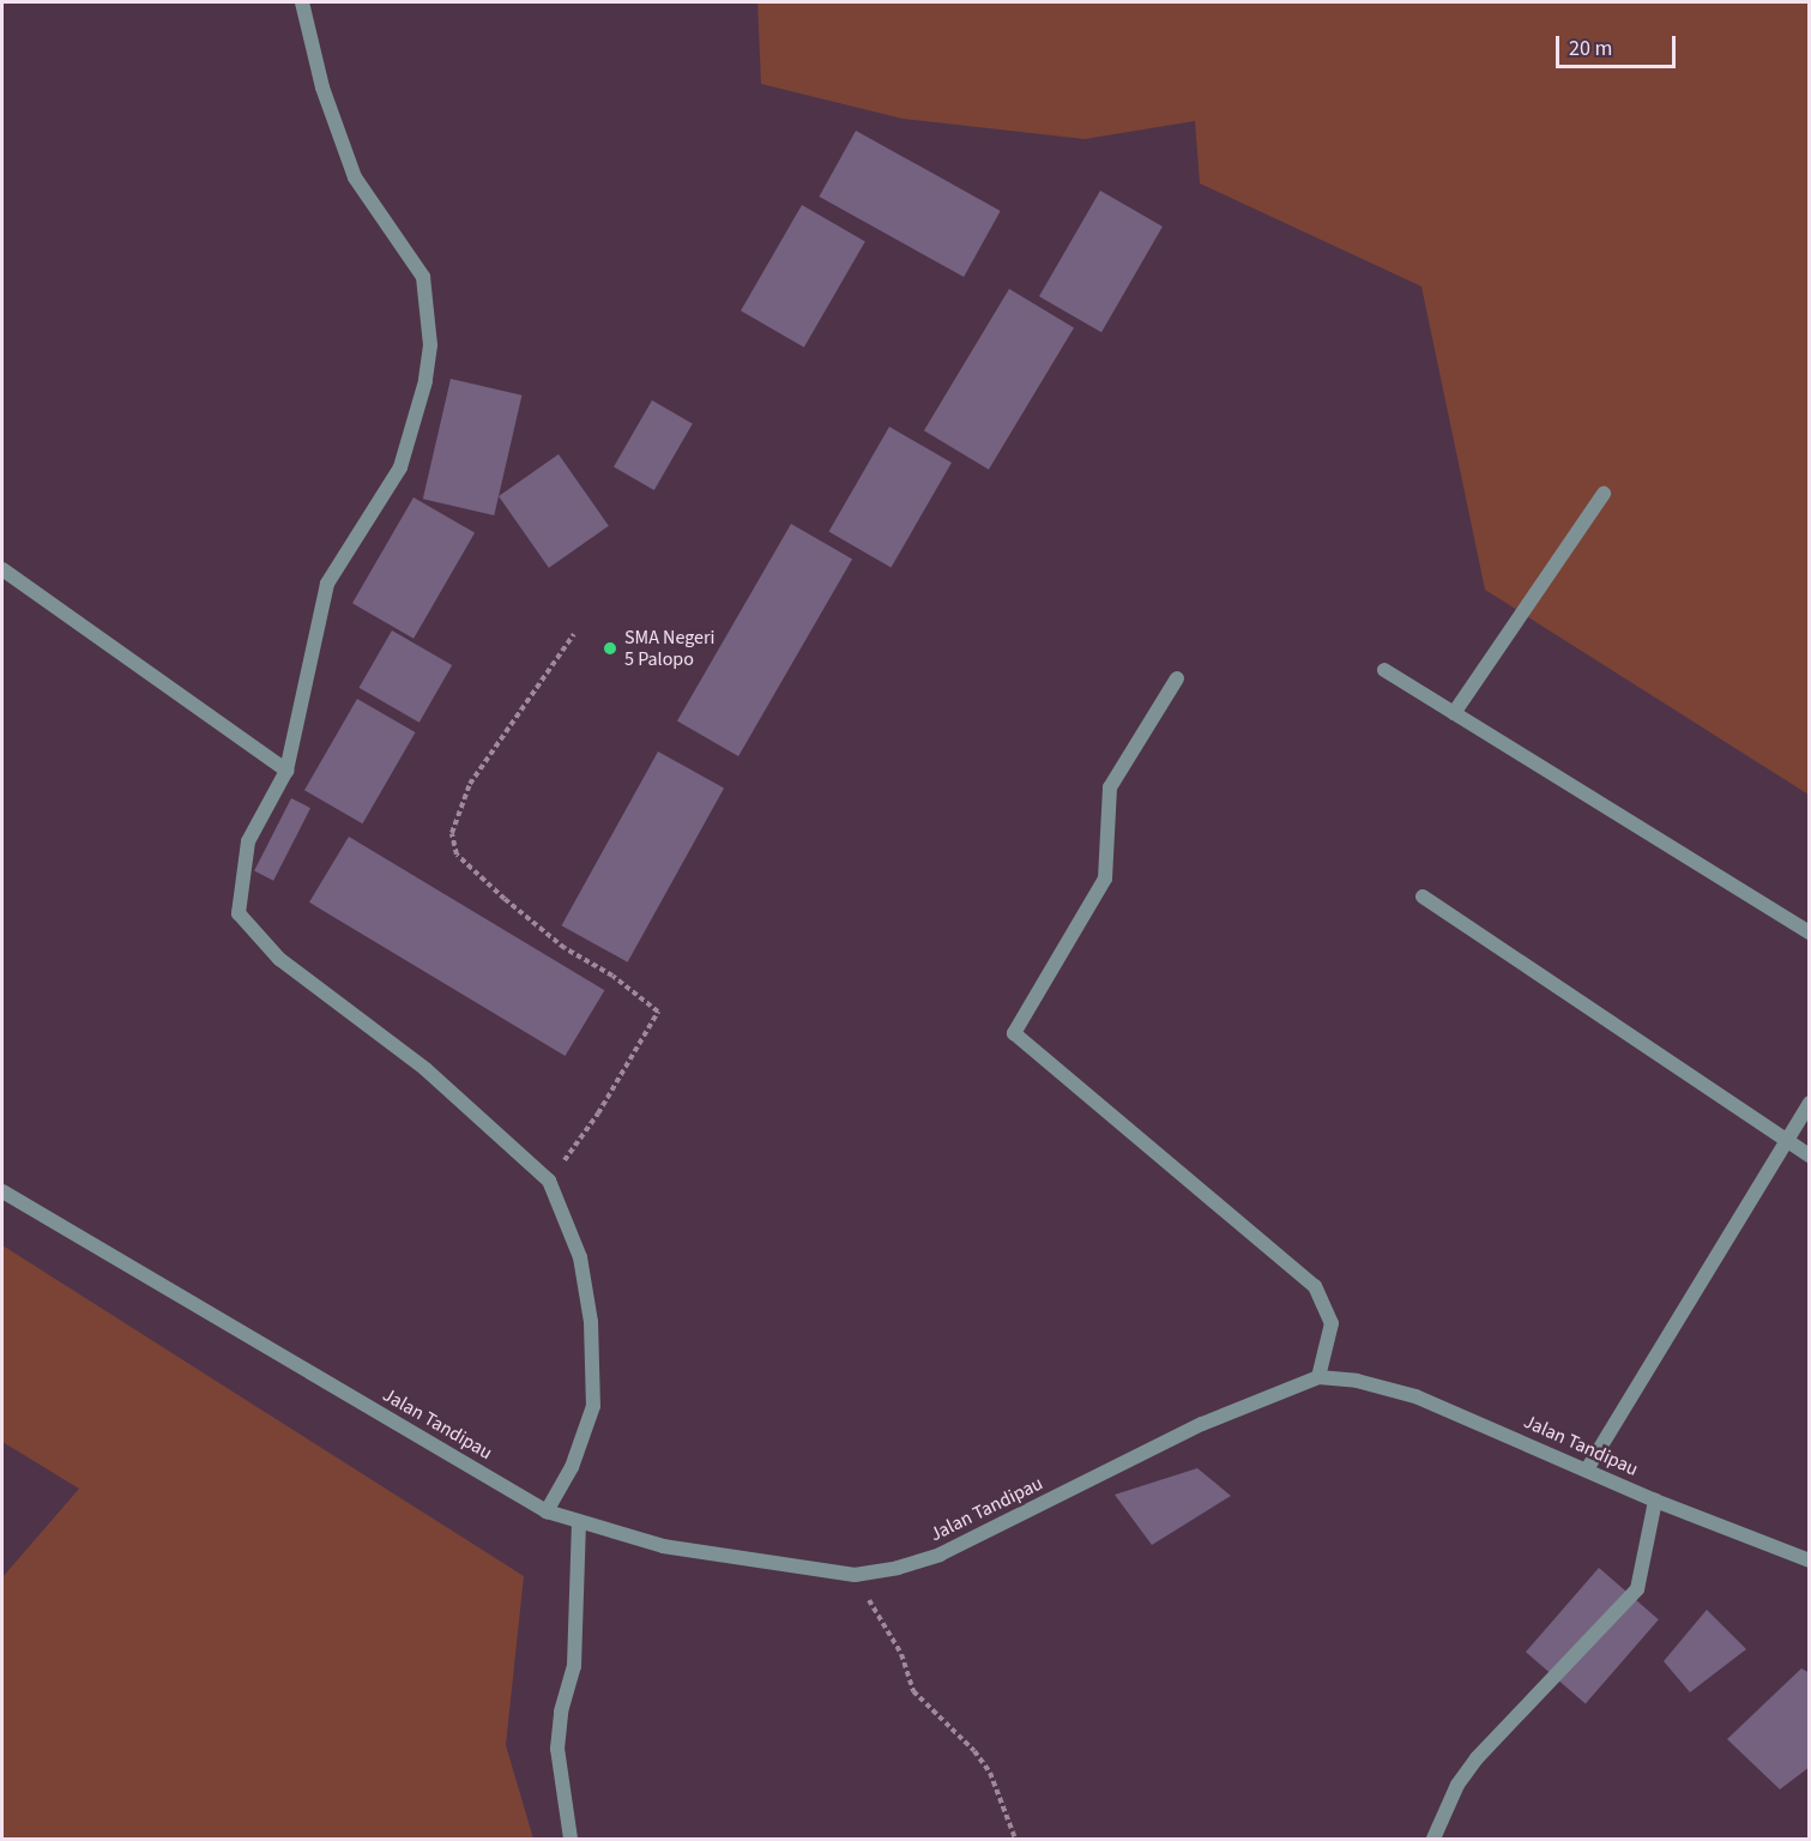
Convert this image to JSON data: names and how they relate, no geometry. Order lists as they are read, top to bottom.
{
  "streets": {
    "street": ["Jalan Tandipau"]
  },
  "places": ["SMA Negeri 5 Palopo"],
  "scale_bar": "20 m"
}
